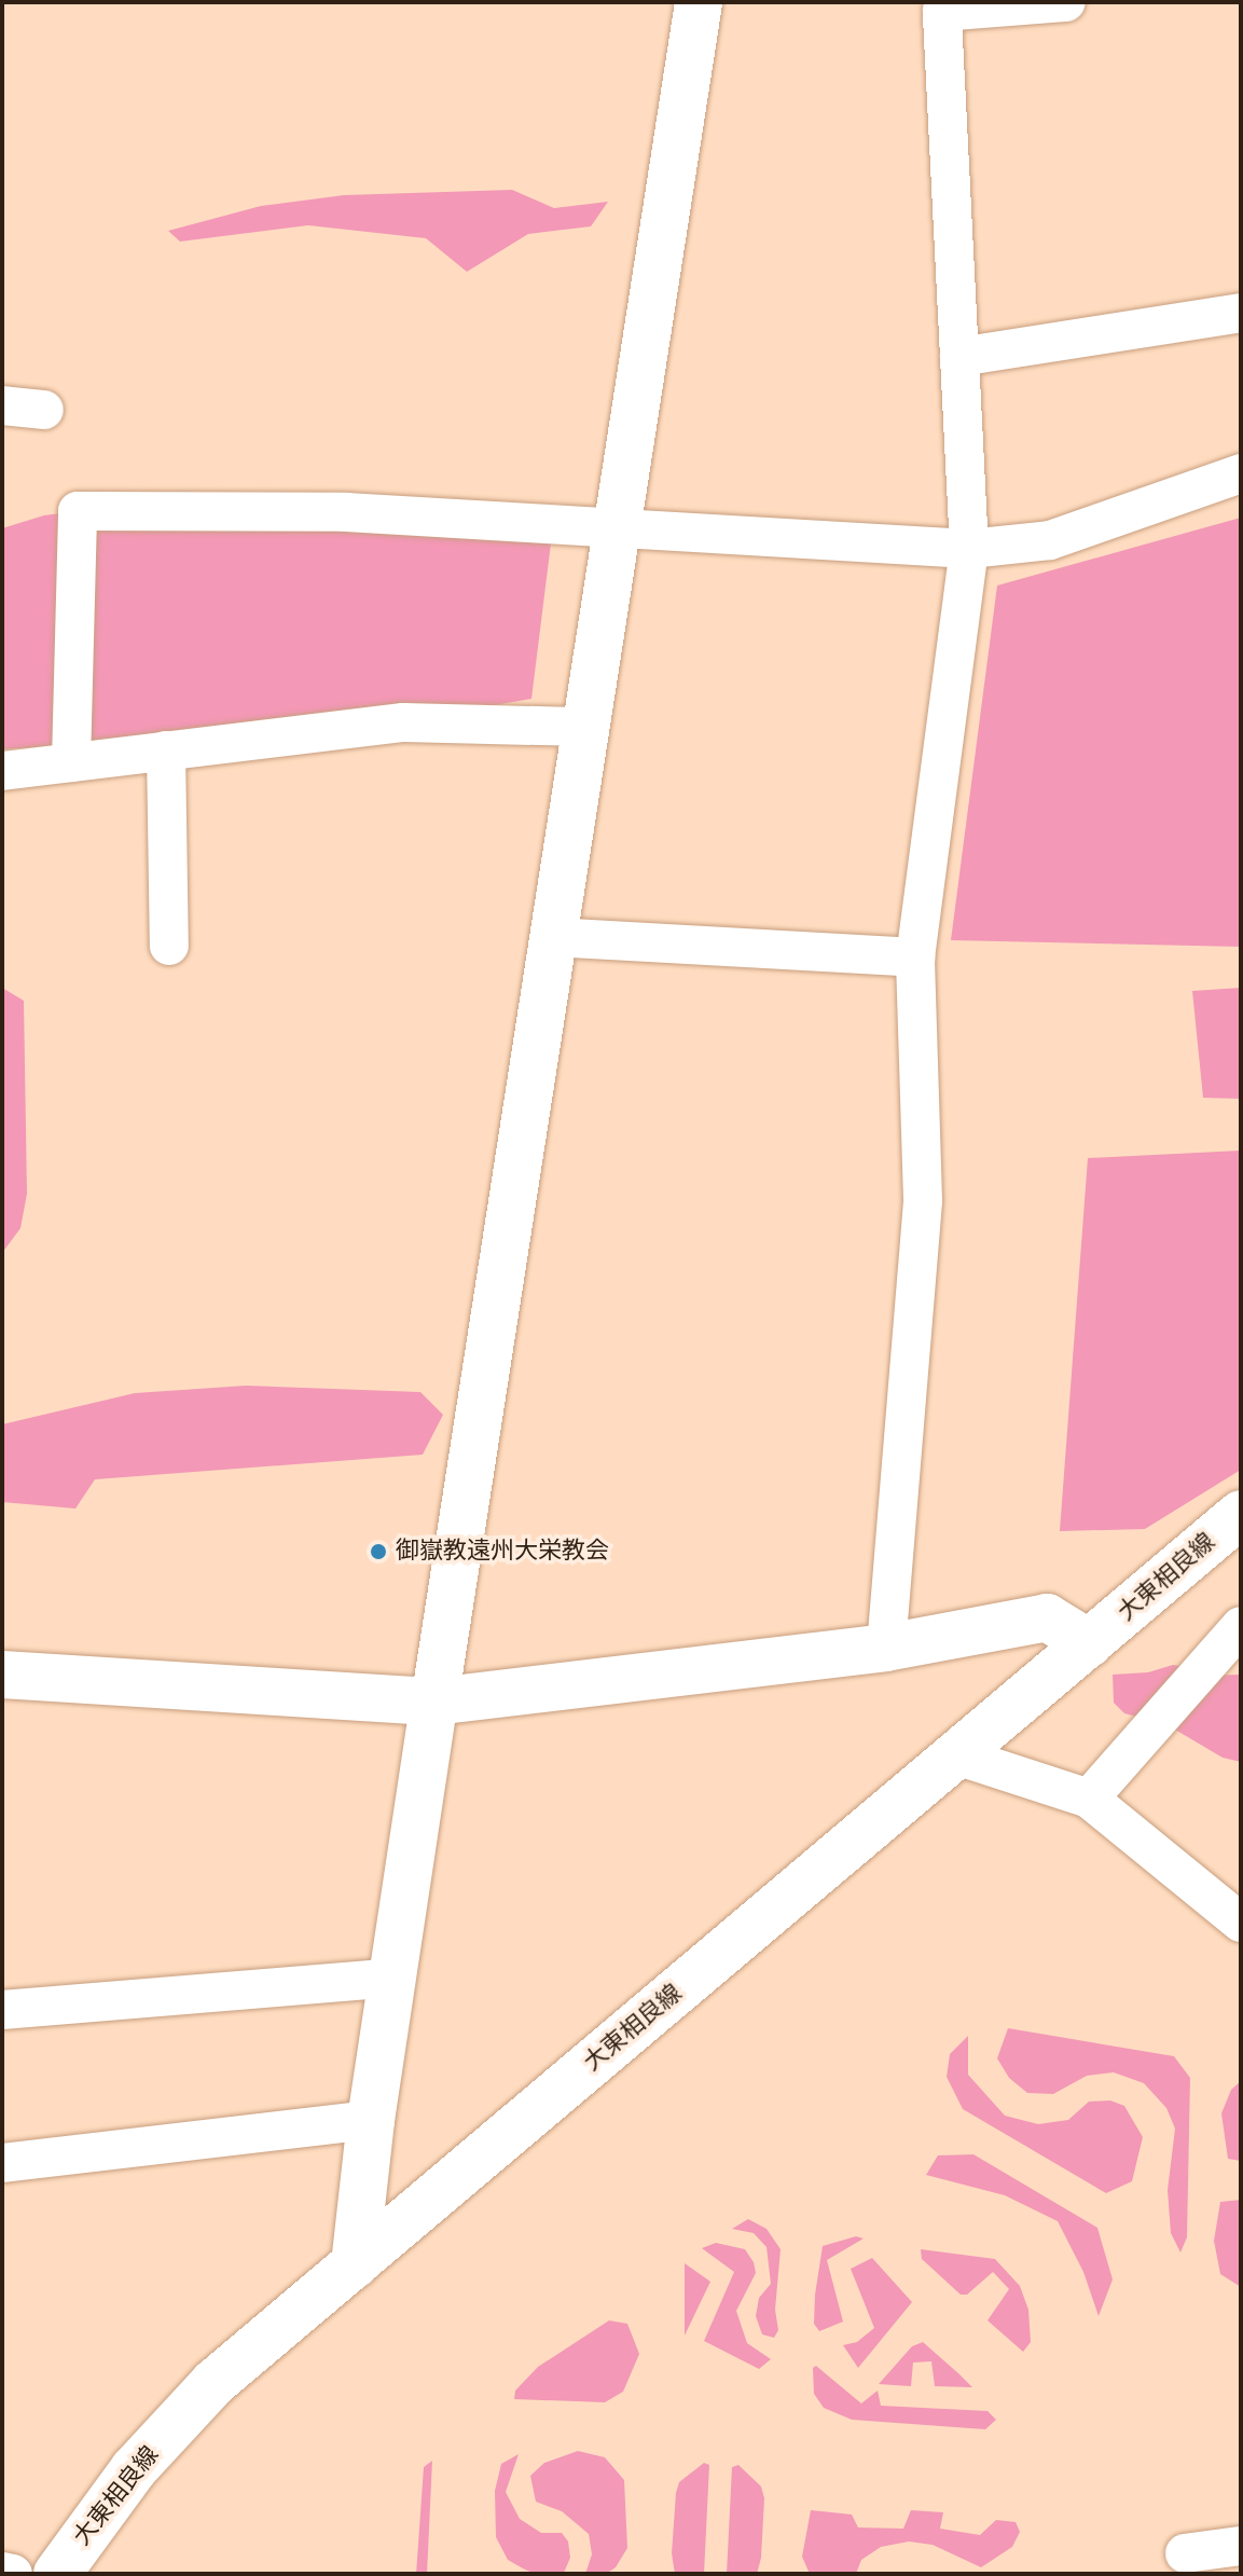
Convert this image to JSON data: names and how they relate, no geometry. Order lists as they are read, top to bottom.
{
  "streets": {
    "street": ["大東相良線"]
  },
  "places": ["御嶽教遠州大栄教会"]
}
